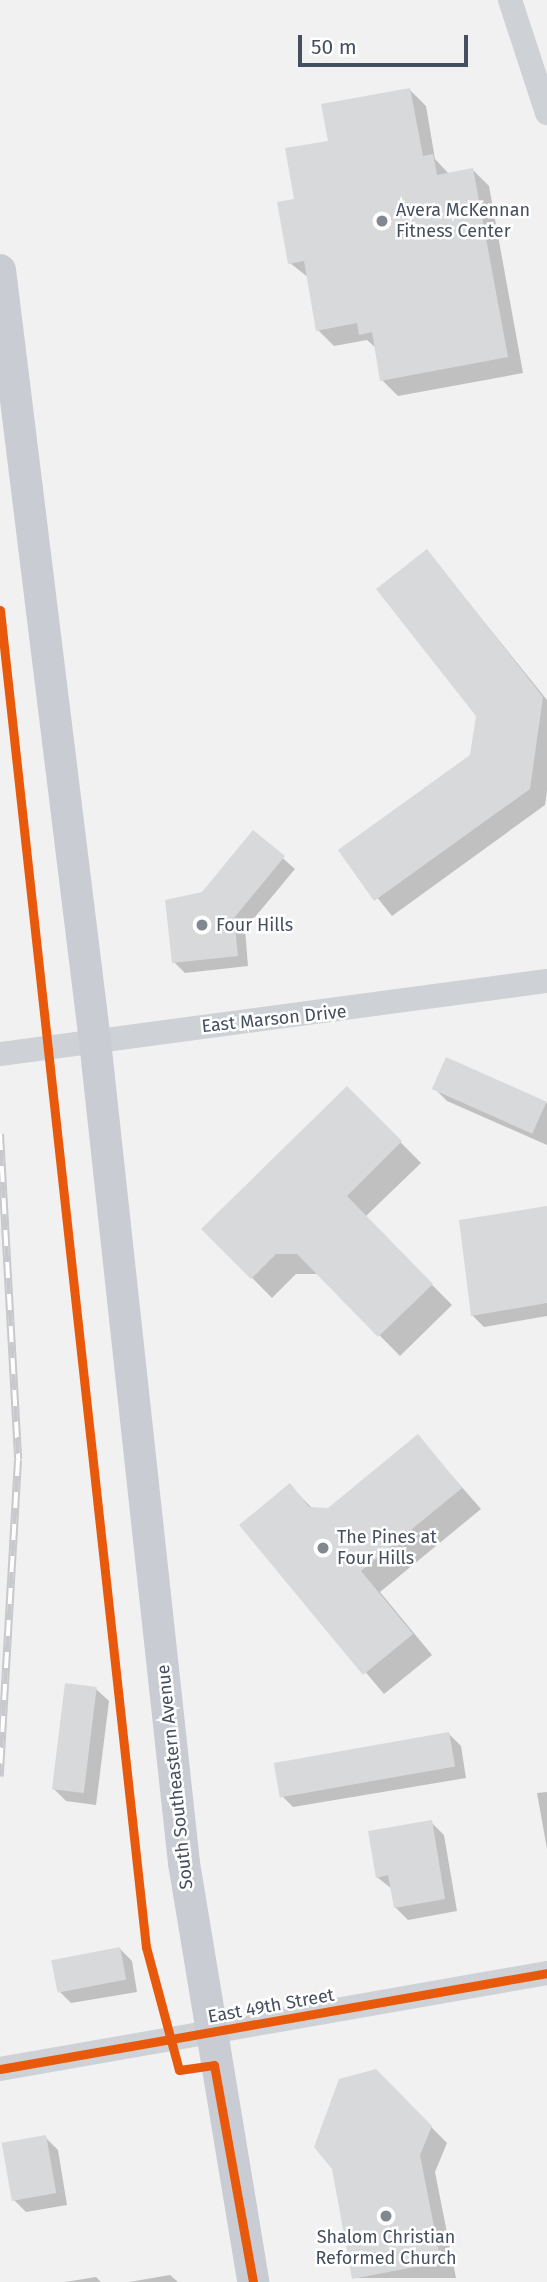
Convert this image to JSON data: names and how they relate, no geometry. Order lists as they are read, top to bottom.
{
  "streets": {
    "main road": ["South Southeastern Avenue"],
    "street": ["East Marson Drive", "East 49th Street"]
  },
  "crossings": [
    ["East Marson Drive", "South Southeastern Avenue"],
    ["South Southeastern Avenue", "East 49th Street"]
  ],
  "places": [
    "Avera McKennan Fitness Center",
    "Four Hills",
    "The Pines at Four Hills",
    "Shalom Christian Reformed Church"
  ],
  "scale_bar": "50 m"
}
